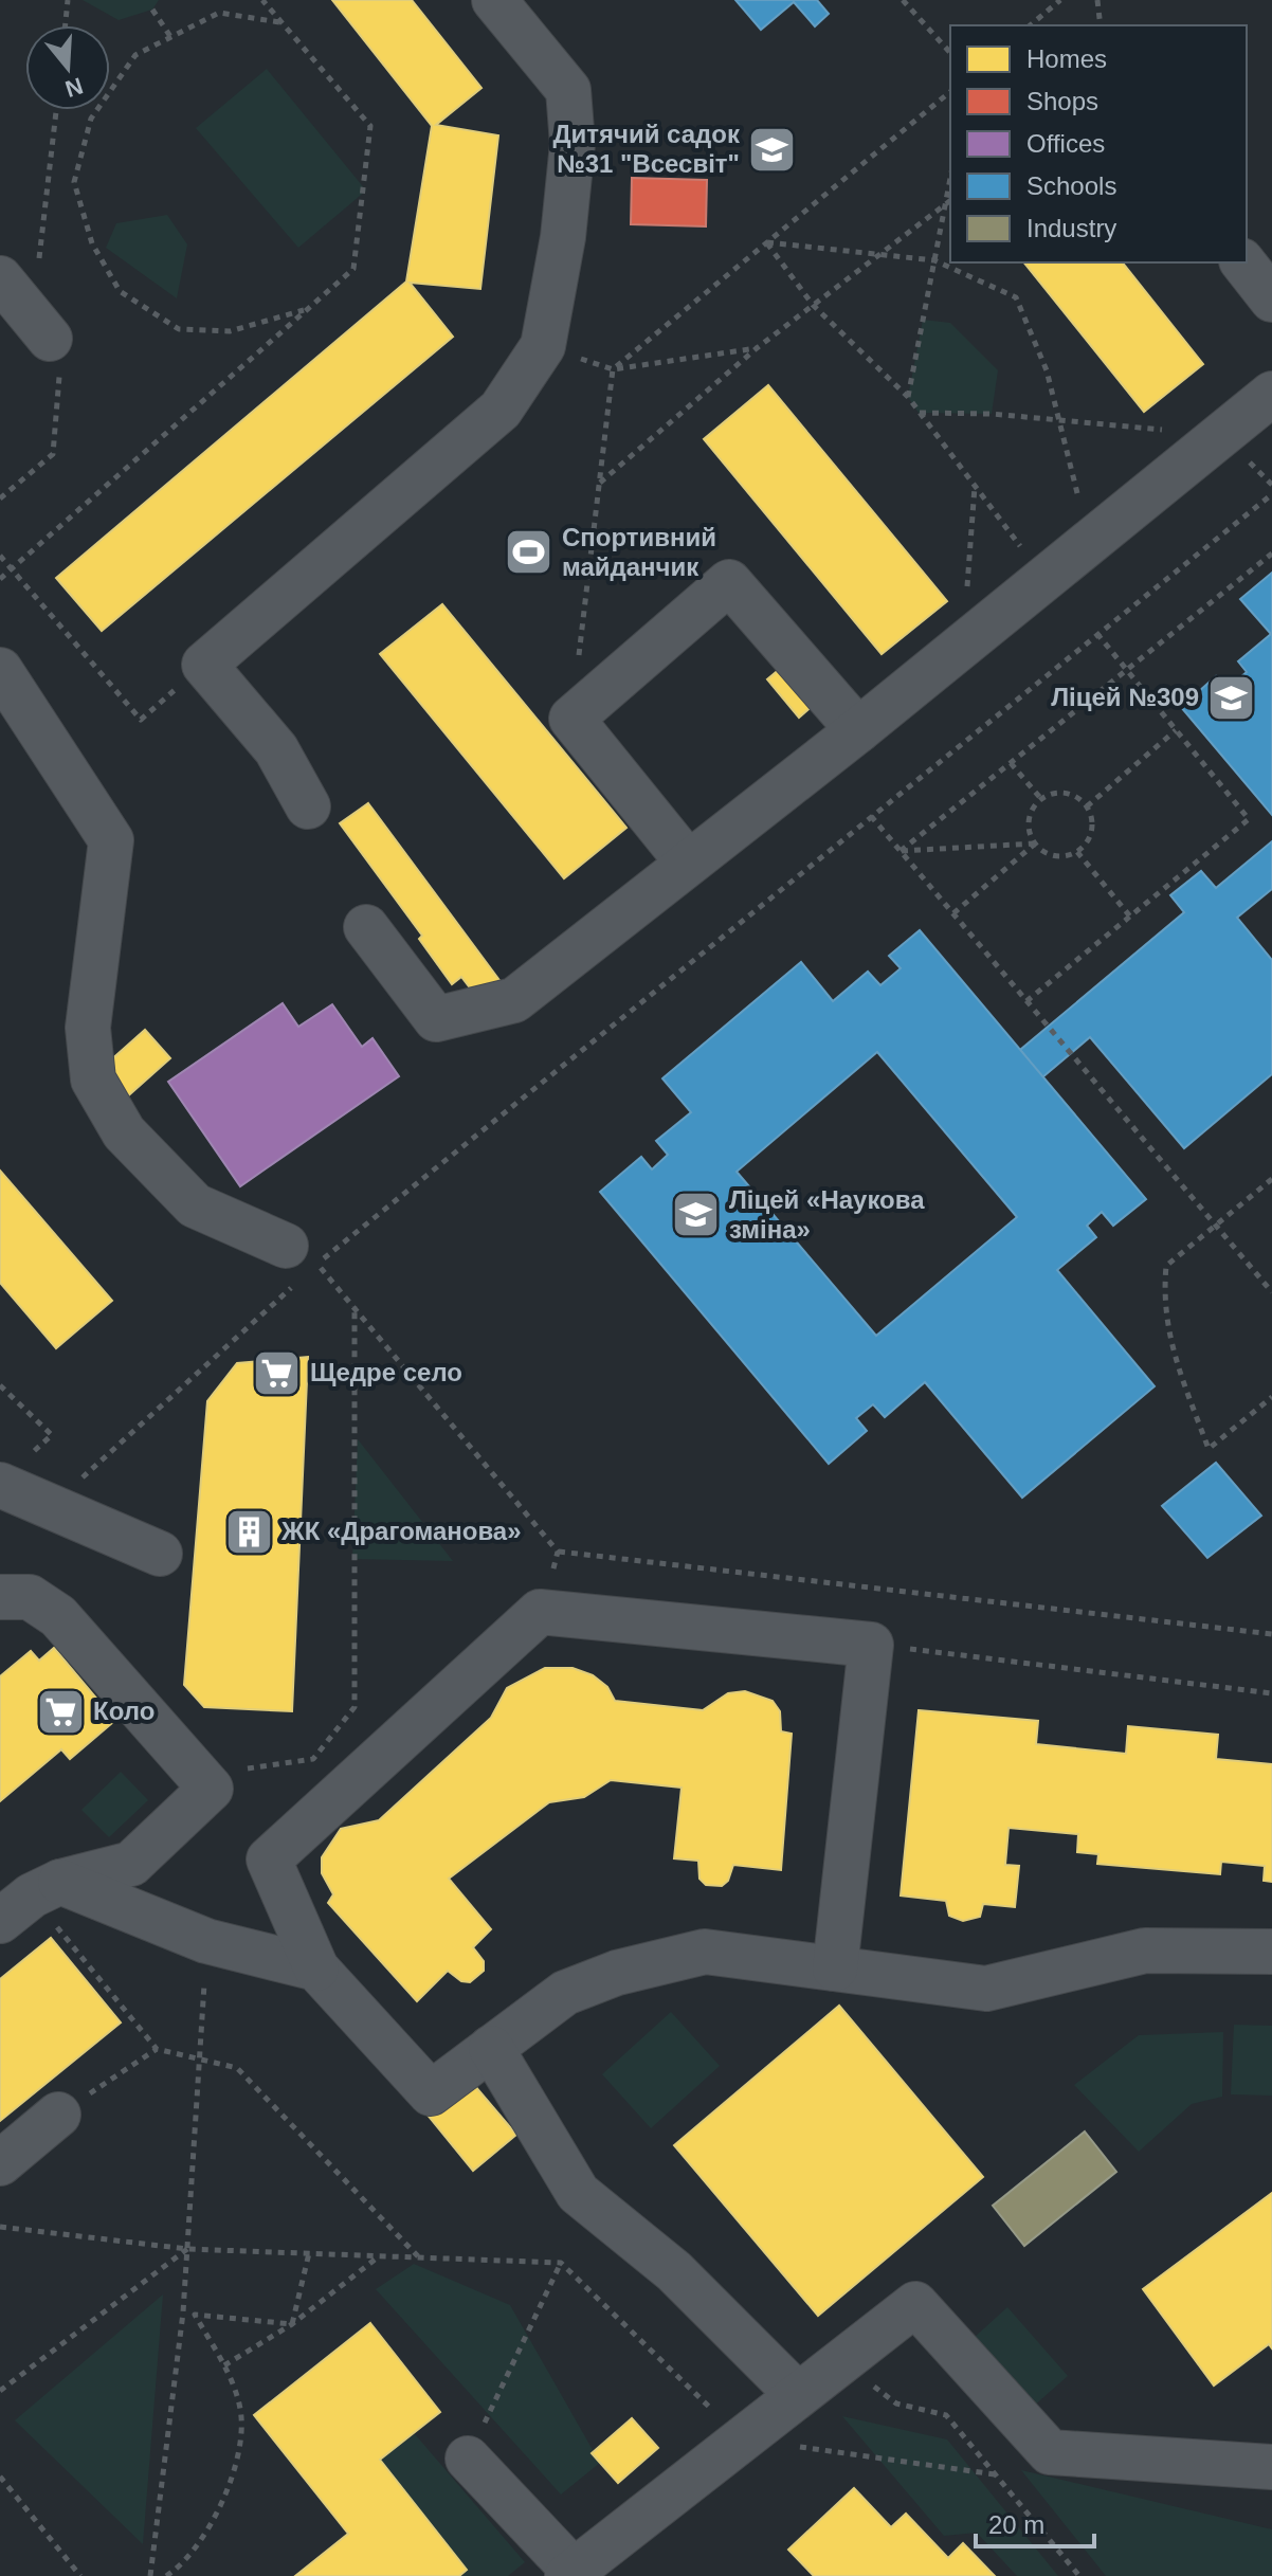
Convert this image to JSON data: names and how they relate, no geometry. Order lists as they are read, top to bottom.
{
  "places": {
    "school or university": ["Дитячий садок №31 \"Всесвіт\"", "Ліцей №309", "Ліцей «Наукова зміна»"],
    "sports": ["Спортивний майданчик"],
    "supermarket": ["Щедре село", "Коло"],
    "building": ["ЖК «Драгоманова»"]
  },
  "legend": [
    "Homes",
    "Shops",
    "Offices",
    "Schools",
    "Industry"
  ],
  "scale_bar": "20 m",
  "north": "bottom"
}
